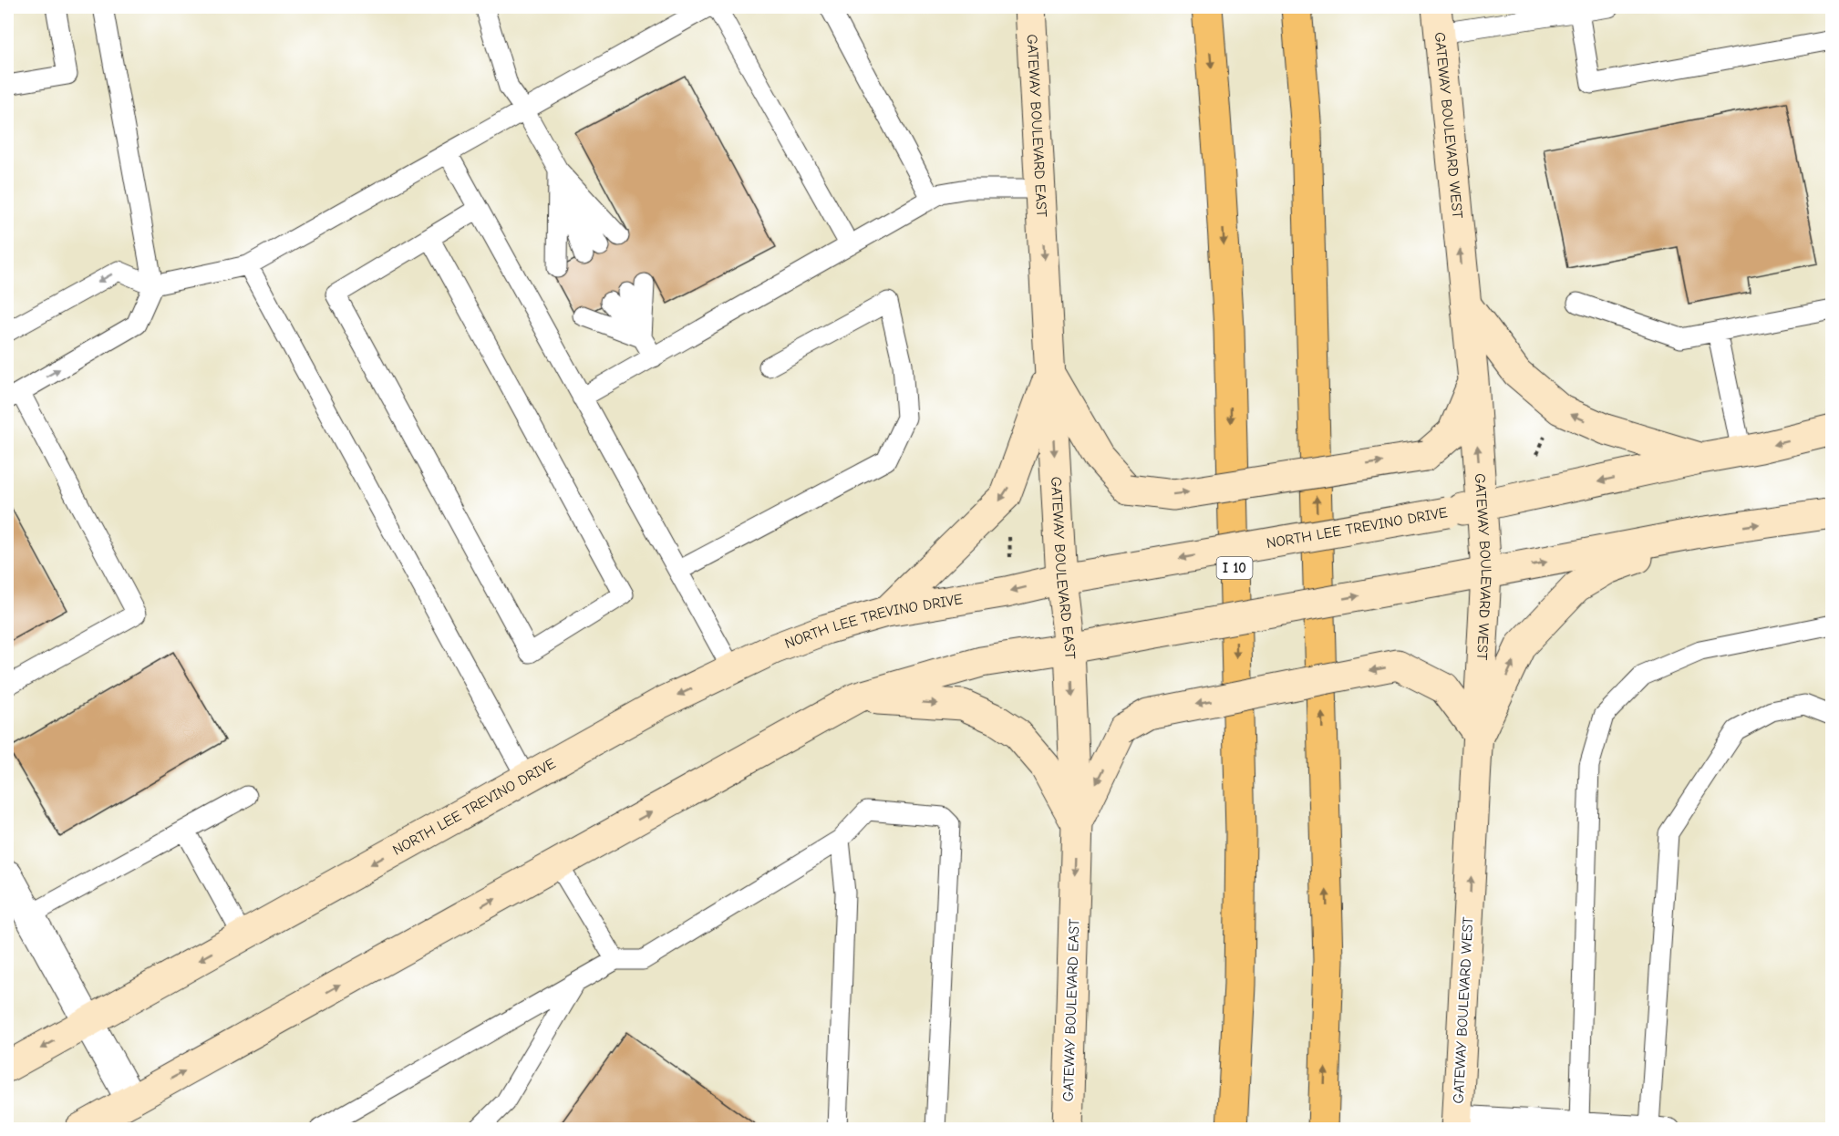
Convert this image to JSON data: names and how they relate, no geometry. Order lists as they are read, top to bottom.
{
  "streets": {
    "highway": ["I 10"],
    "main road": ["GATEWAY BOULEVARD EAST", "GATEWAY BOULEVARD WEST", "NORTH LEE TREVINO DRIVE"]
  },
  "crossings": [
    ["GATEWAY BOULEVARD EAST", "NORTH LEE TREVINO DRIVE"],
    ["GATEWAY BOULEVARD WEST", "NORTH LEE TREVINO DRIVE"]
  ],
  "one_way": ["GATEWAY BOULEVARD EAST", "GATEWAY BOULEVARD WEST"]
}
